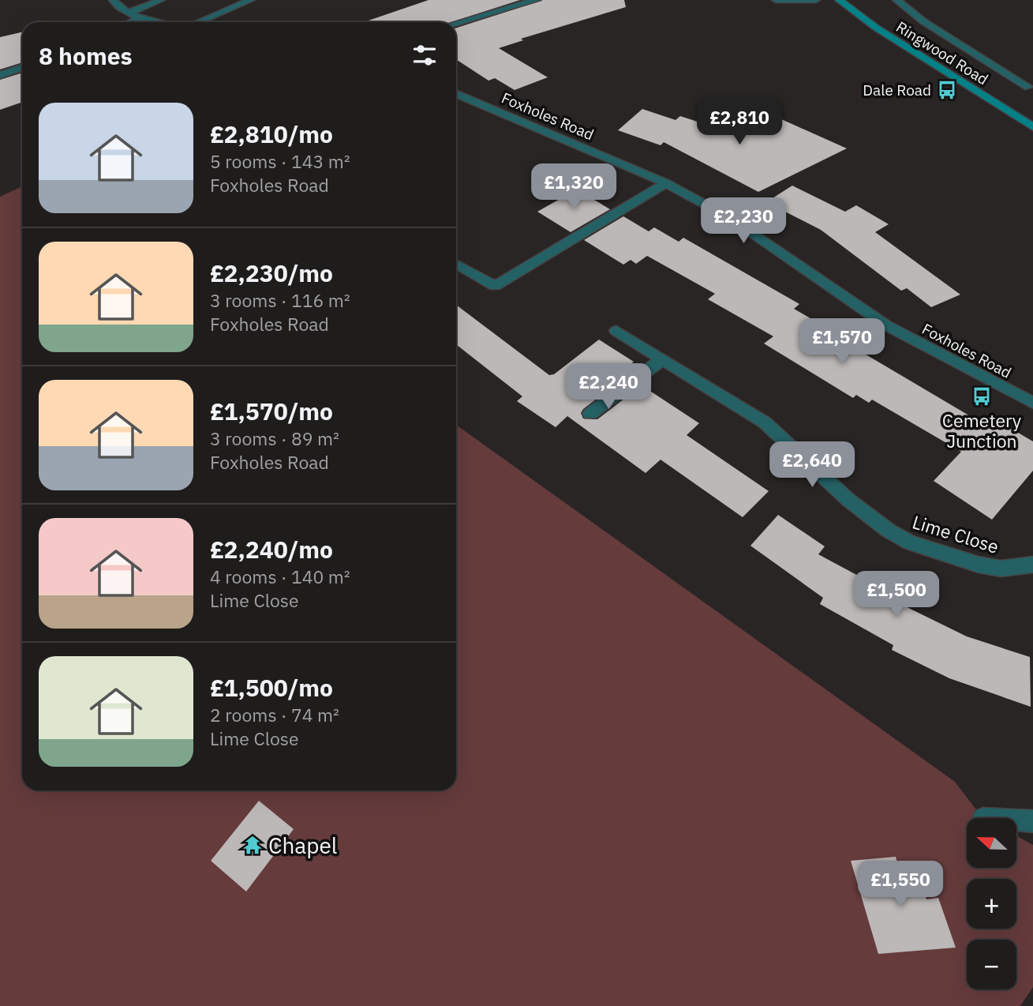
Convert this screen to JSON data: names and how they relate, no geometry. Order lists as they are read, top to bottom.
{
  "streets": {
    "main road": ["Ringwood Road"],
    "street": ["Foxholes Road", "Lime Close"]
  },
  "places": {
    "bus stop": ["Dale Road", "Cemetery Junction"],
    "temple": ["Chapel"]
  },
  "north": "left",
  "page": {
    "heading": "8 homes",
    "list": [
      {
        "name": "£2,810/mo",
        "note": "5 rooms · 143 m² · Foxholes Road"
      },
      {
        "name": "£2,230/mo",
        "note": "3 rooms · 116 m² · Foxholes Road"
      },
      {
        "name": "£1,570/mo",
        "note": "3 rooms · 89 m² · Foxholes Road"
      },
      {
        "name": "£2,240/mo",
        "note": "4 rooms · 140 m² · Lime Close"
      },
      {
        "name": "£1,500/mo",
        "note": "2 rooms · 74 m² · Lime Close"
      }
    ],
    "price": [
      "£2,810",
      "£1,320",
      "£2,230",
      "£1,570",
      "£2,240",
      "£2,640",
      "£1,500",
      "£1,550"
    ],
    "map_buttons": ["+", "−"]
  }
}
